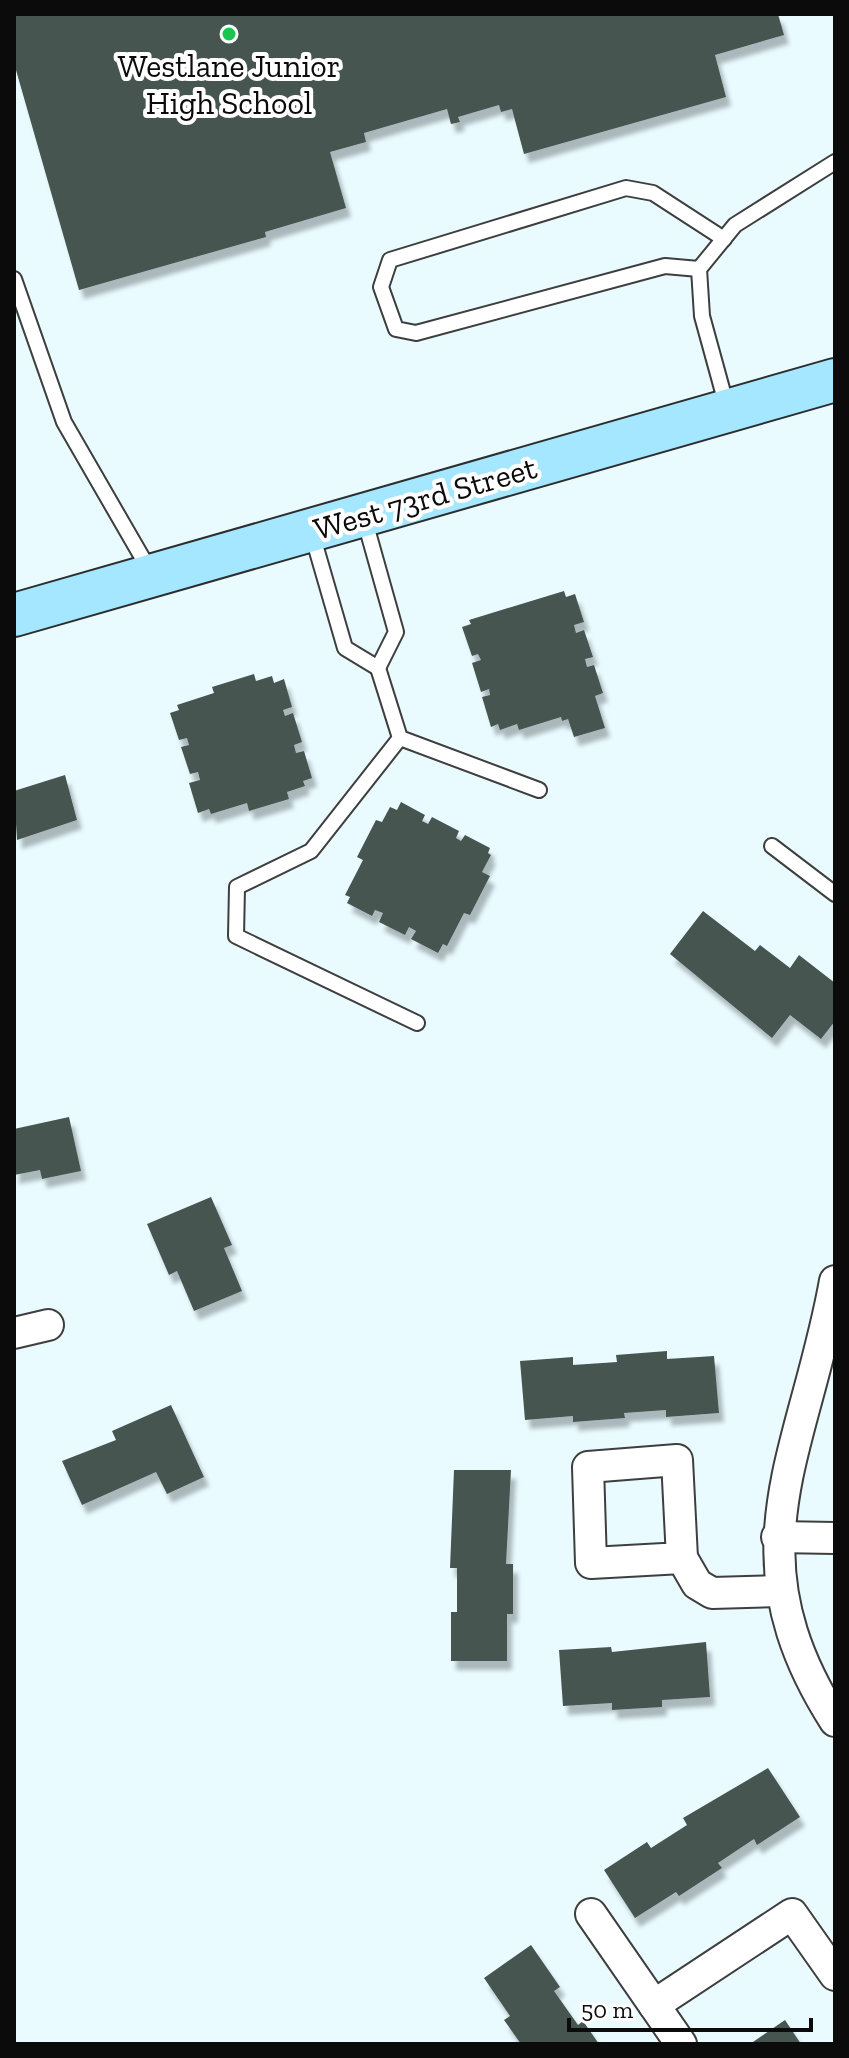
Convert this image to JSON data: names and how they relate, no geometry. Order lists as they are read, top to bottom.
{
  "streets": {
    "main road": ["West 73rd Street"]
  },
  "places": ["Westlane Junior High School"],
  "scale_bar": "50 m"
}
